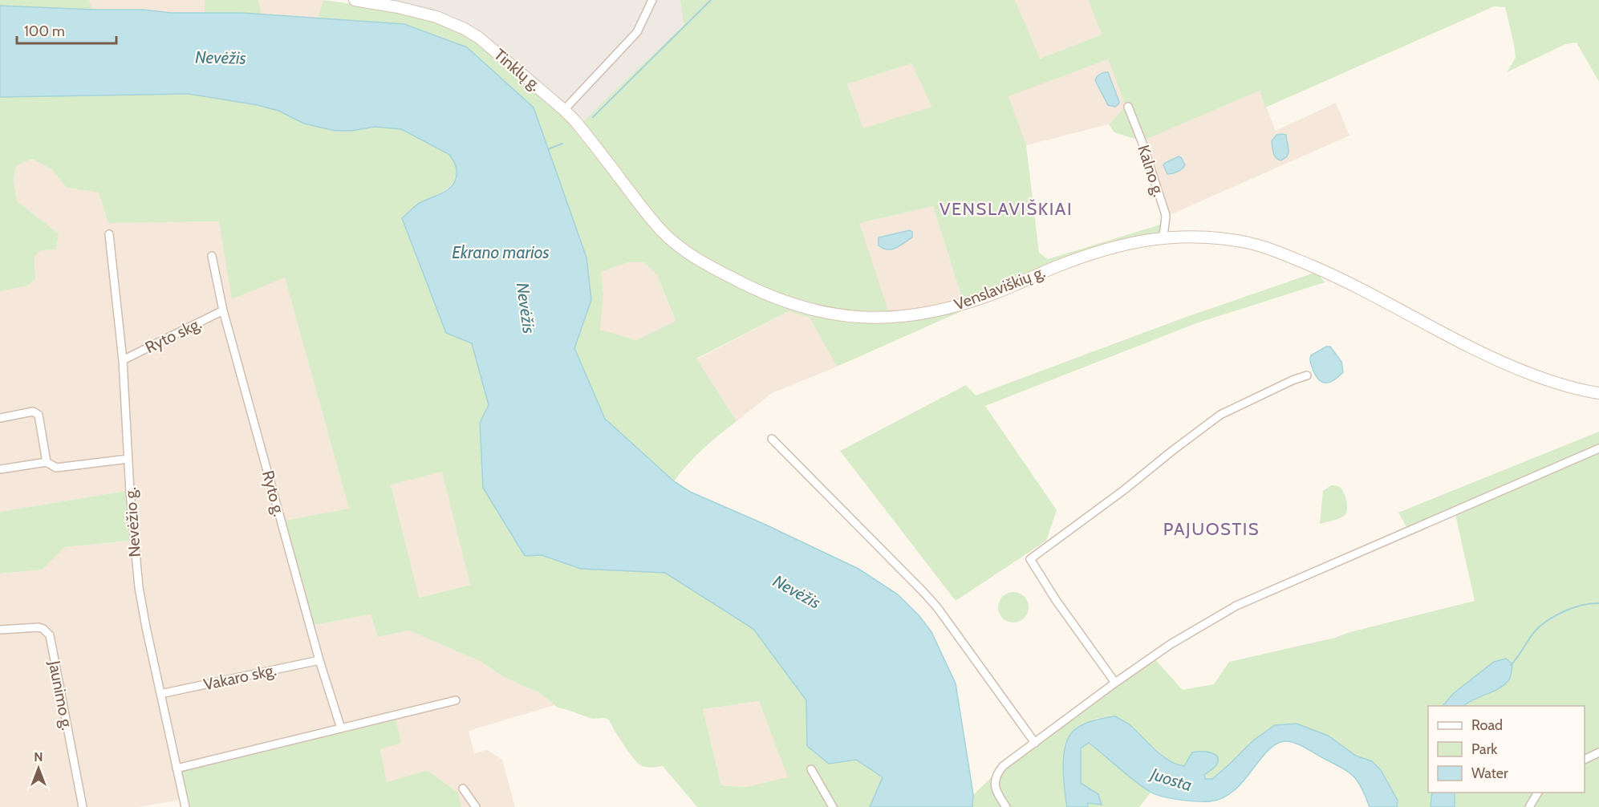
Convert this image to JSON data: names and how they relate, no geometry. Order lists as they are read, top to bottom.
{
  "streets": {
    "main road": ["Tinklų g.", "Venslaviškių g."],
    "street": [
      "Kalno g.",
      "Ryto skg.",
      "Ryto g.",
      "Nevėžio g.",
      "Vakaro skg.",
      "Jaunimo g."
    ]
  },
  "crossings": [
    ["Tinklų g.", "Venslaviškių g."],
    ["Kalno g.", "Venslaviškių g."],
    ["Ryto skg.", "Ryto g."],
    ["Ryto skg.", "Nevėžio g."],
    ["Ryto g.", "Vakaro skg."],
    ["Nevėžio g.", "Vakaro skg."]
  ],
  "districts": ["VENSLAVIŠKIAI", "PAJUOSTIS"],
  "water": ["Nevėžis", "Ekrano marios", "Juosta"],
  "legend": ["Road", "Park", "Water"],
  "scale_bar": "100 m",
  "north": "top"
}
